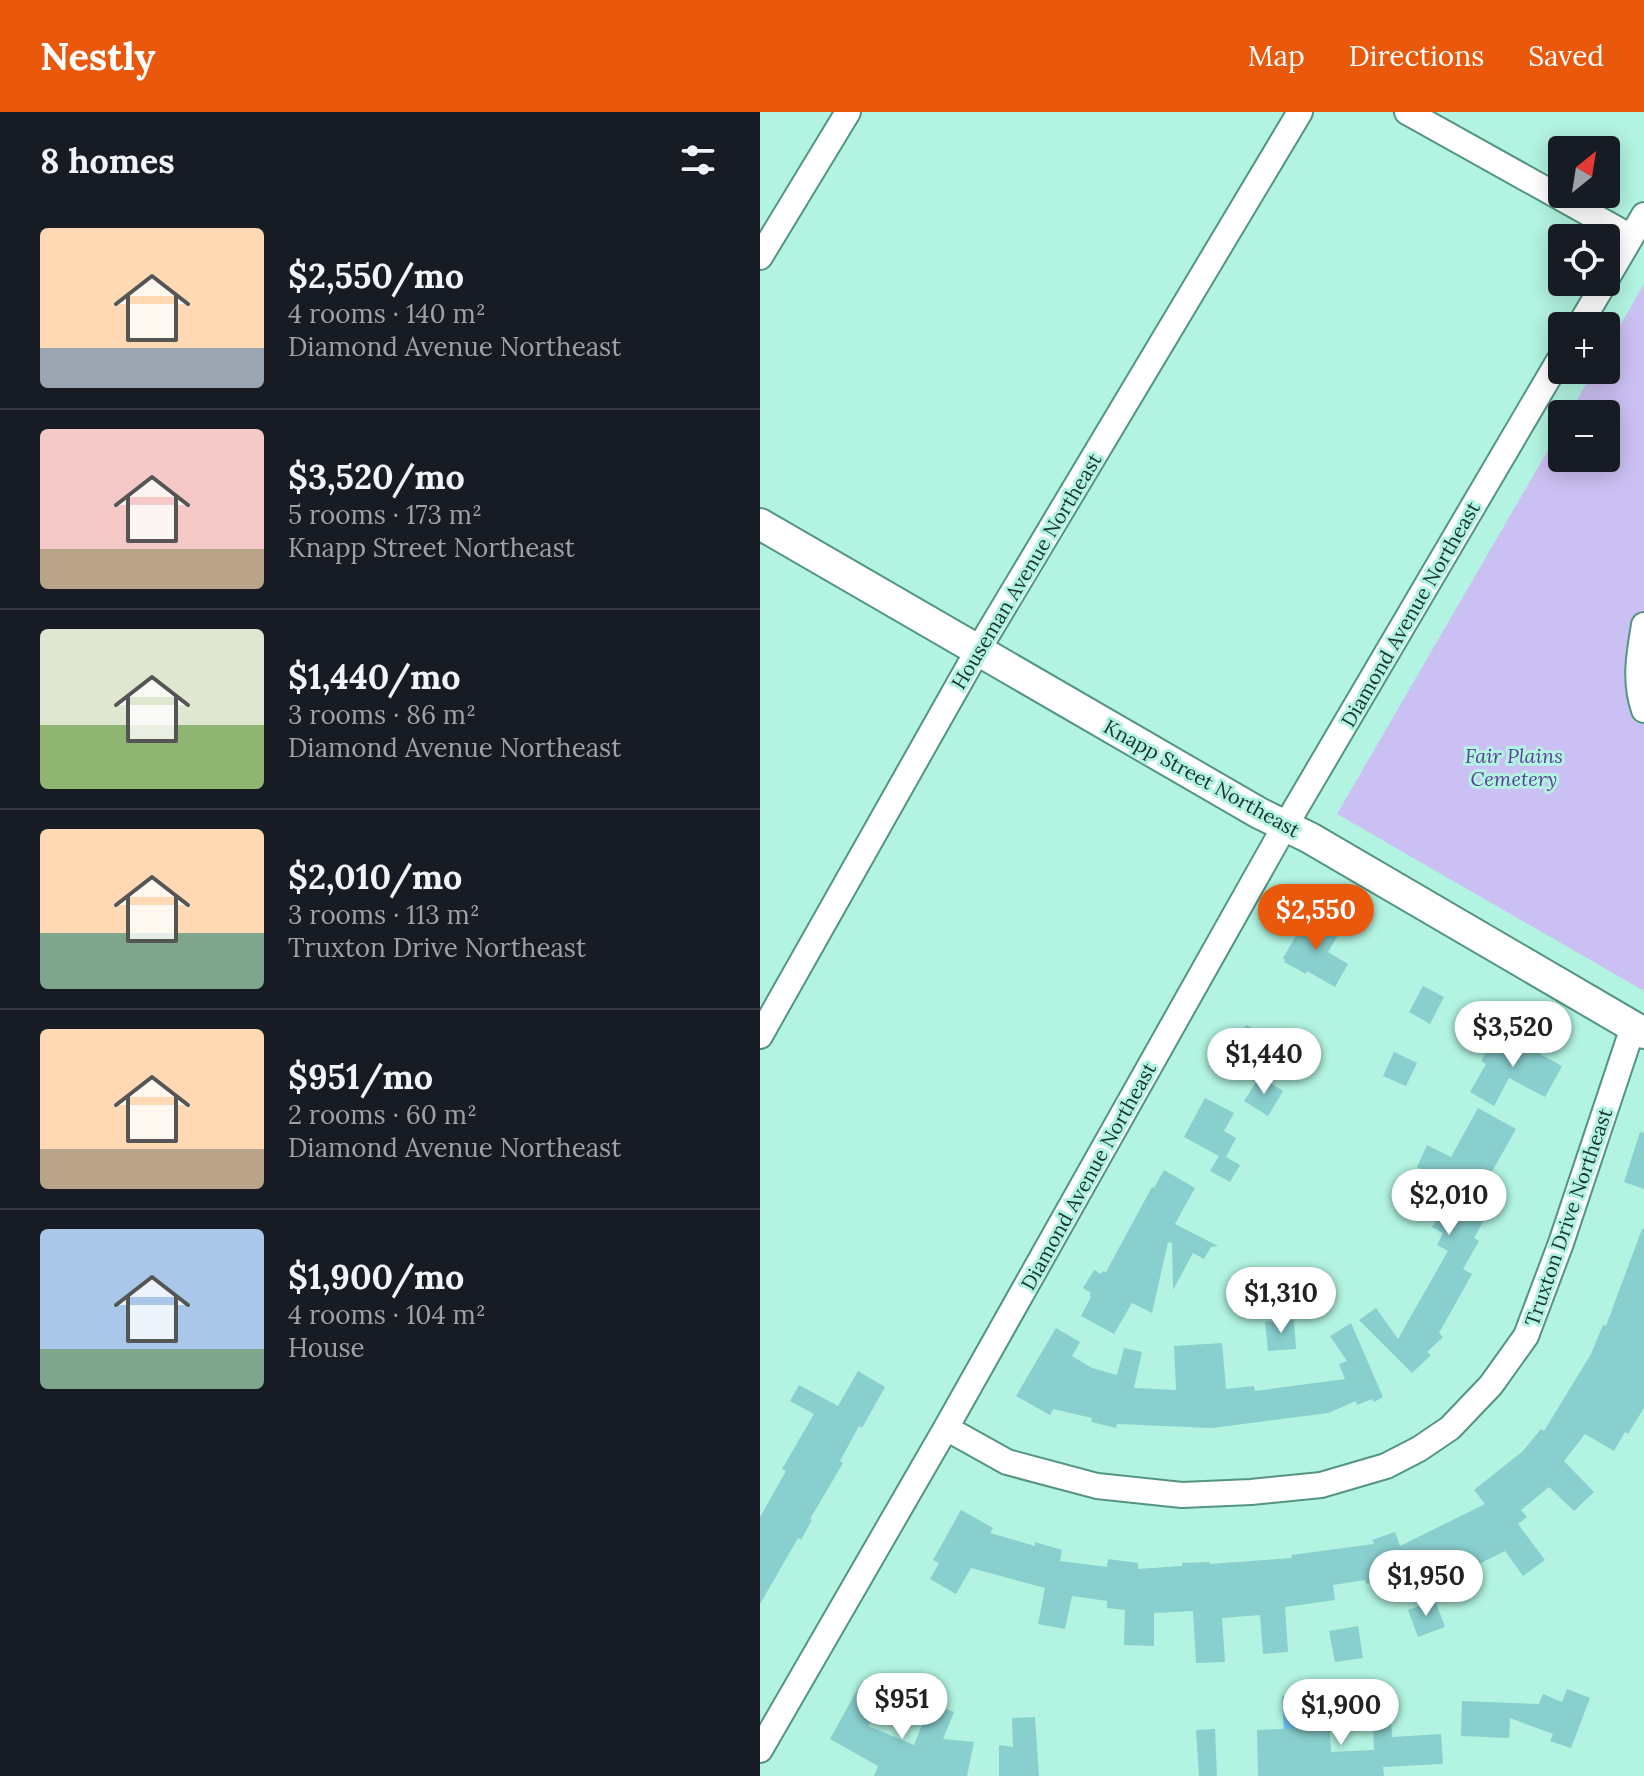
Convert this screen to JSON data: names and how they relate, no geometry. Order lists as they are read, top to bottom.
{
  "streets": {
    "main road": ["Knapp Street Northeast"],
    "street": ["Houseman Avenue Northeast", "Diamond Avenue Northeast", "Truxton Drive Northeast"]
  },
  "crossings": [
    ["Houseman Avenue Northeast", "Knapp Street Northeast"],
    ["Diamond Avenue Northeast", "Knapp Street Northeast"],
    ["Diamond Avenue Northeast", "Truxton Drive Northeast"],
    ["Knapp Street Northeast", "Truxton Drive Northeast"]
  ],
  "parks": ["Fair Plains Cemetery"],
  "north": "top right",
  "page": {
    "header": "Nestly",
    "nav": ["Map", "Directions", "Saved"],
    "heading": "8 homes",
    "map_buttons": ["+", "−"],
    "list": [
      {
        "name": "$2,550/mo",
        "note": "4 rooms · 140 m² · Diamond Avenue Northeast"
      },
      {
        "name": "$3,520/mo",
        "note": "5 rooms · 173 m² · Knapp Street Northeast"
      },
      {
        "name": "$1,440/mo",
        "note": "3 rooms · 86 m² · Diamond Avenue Northeast"
      },
      {
        "name": "$2,010/mo",
        "note": "3 rooms · 113 m² · Truxton Drive Northeast"
      },
      {
        "name": "$951/mo",
        "note": "2 rooms · 60 m² · Diamond Avenue Northeast"
      },
      {
        "name": "$1,900/mo",
        "note": "4 rooms · 104 m² · House"
      }
    ],
    "price": [
      "$2,550",
      "$3,520",
      "$1,440",
      "$2,010",
      "$1,310",
      "$1,950",
      "$951",
      "$1,900"
    ]
  }
}
